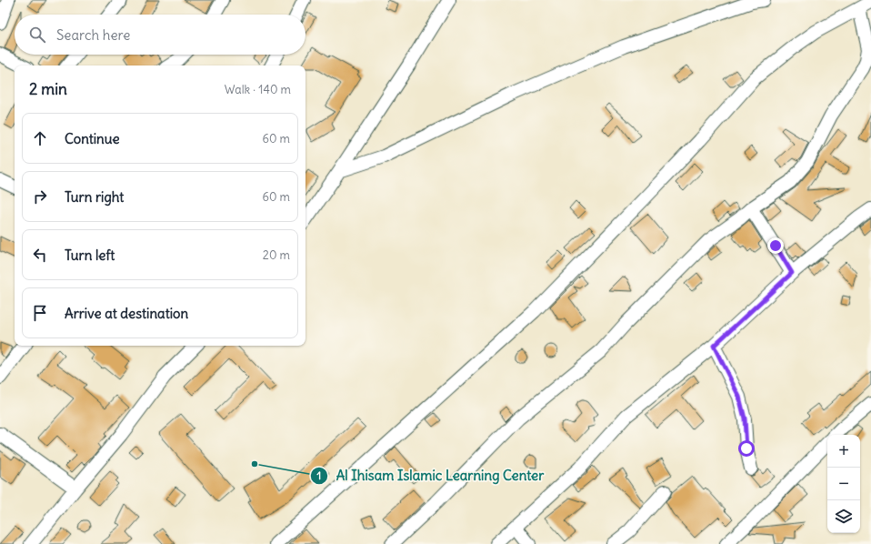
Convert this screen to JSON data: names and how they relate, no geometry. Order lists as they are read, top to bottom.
{
  "places": ["Al Ihisam Islamic Learning Center"],
  "page": {
    "search": "Search here",
    "heading": ["2 min", "Walk · 140 m"],
    "list": [
      ["Continue", "60 m"],
      ["Turn right", "60 m"],
      ["Turn left", "20 m"],
      "Arrive at destination"
    ],
    "map_buttons": ["+", "−"]
  }
}
